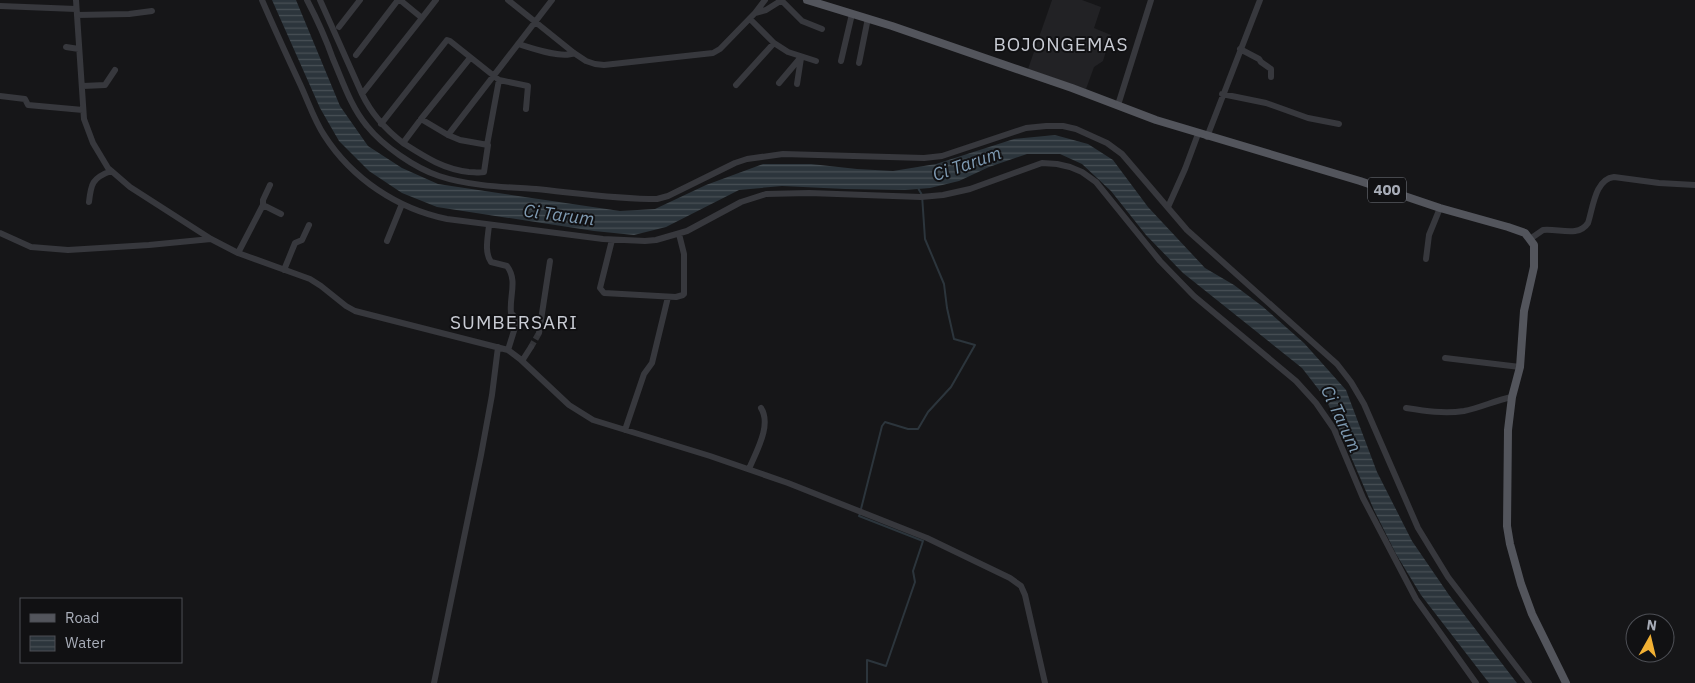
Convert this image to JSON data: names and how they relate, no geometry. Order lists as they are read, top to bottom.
{
  "streets": {
    "main road": ["400"]
  },
  "districts": ["BOJONGEMAS", "SUMBERSARI"],
  "water": ["Ci Tarum"],
  "legend": ["Road", "Water"],
  "north": "top"
}
